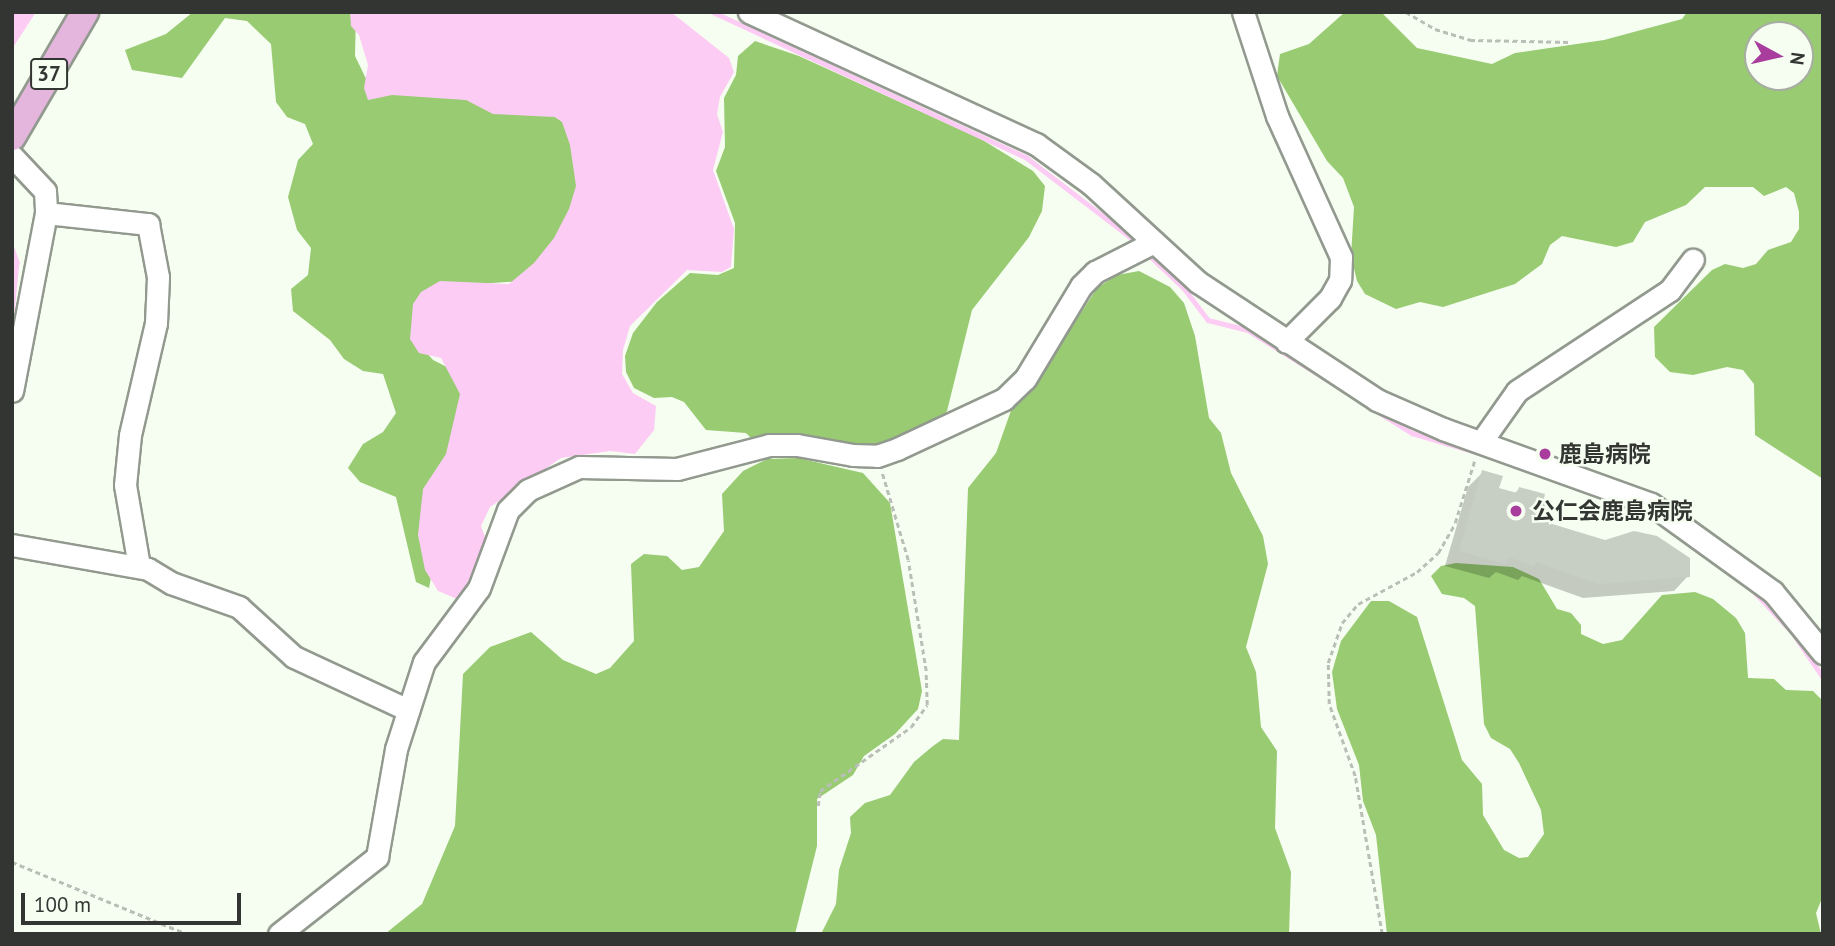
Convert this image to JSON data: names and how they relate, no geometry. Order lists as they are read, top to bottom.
{
  "streets": {
    "main road": ["37"]
  },
  "places": ["鹿島病院", "公仁会鹿島病院"],
  "scale_bar": "100 m",
  "north": "right"
}
